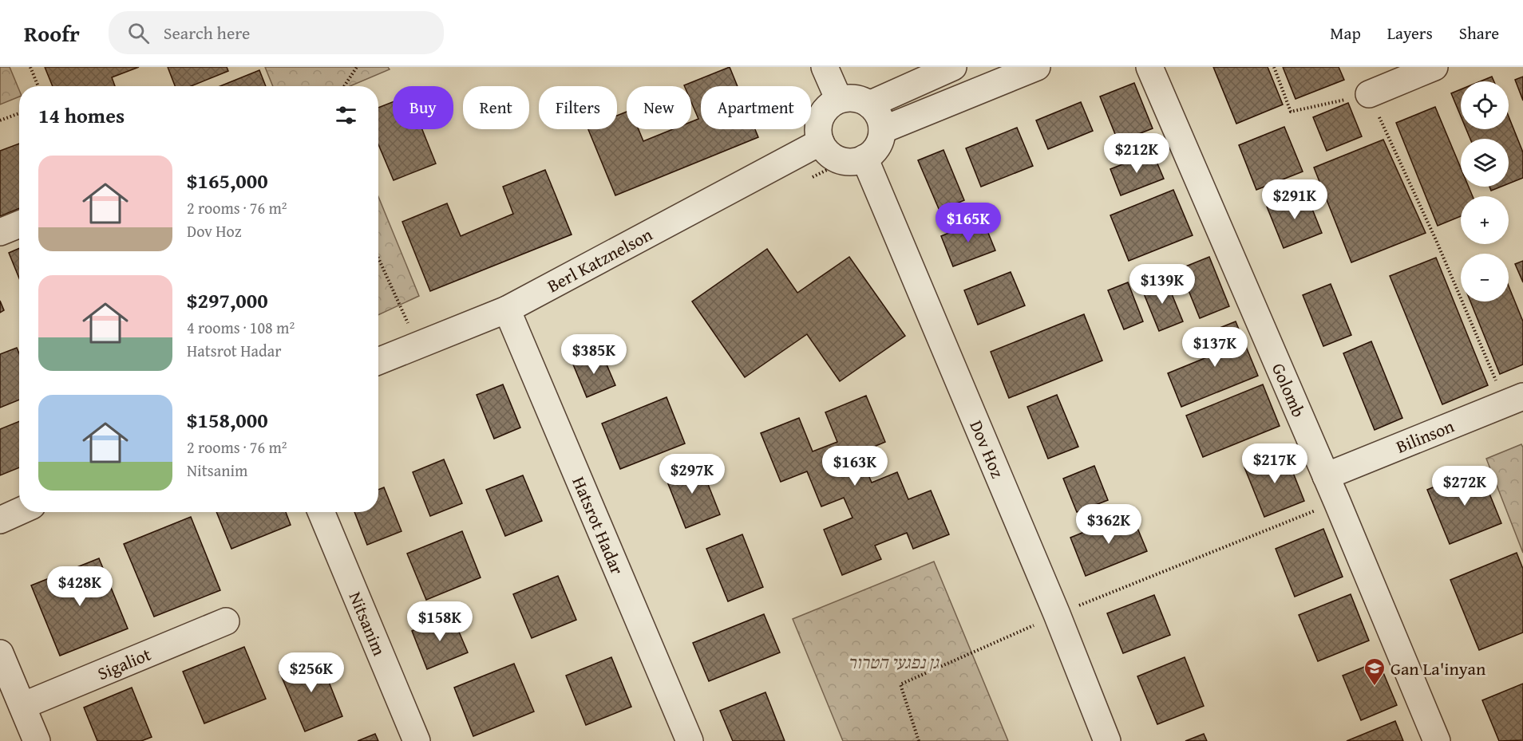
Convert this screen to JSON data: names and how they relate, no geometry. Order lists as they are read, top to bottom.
{
  "streets": {
    "street": [
      "Berl Katznelson",
      "Golomb",
      "Bilinson",
      "Dov Hoz",
      "Hatsrot Hadar",
      "Nitsanim",
      "Sigaliot"
    ]
  },
  "crossings": [
    ["Berl Katznelson", "Dov Hoz"],
    ["Berl Katznelson", "Hatsrot Hadar"],
    ["Golomb", "Bilinson"]
  ],
  "parks": ["גן נפגעי הטרור"],
  "places": {
    "school or university": ["Gan La'inyan"]
  },
  "page": {
    "header": "Roofr",
    "search": "Search here",
    "nav": ["Map", "Layers", "Share"],
    "map_buttons": ["+", "−"],
    "chip": [
      "Buy",
      "Rent",
      "Filters",
      "New",
      "Apartment"
    ],
    "heading": "14 homes",
    "price": [
      "$212K",
      "$291K",
      "$165K",
      "$139K",
      "$137K",
      "$385K",
      "$217K",
      "$163K",
      "$297K",
      "$272K",
      "$362K",
      "$428K",
      "$158K",
      "$256K"
    ],
    "list": [
      {
        "name": "$165,000",
        "note": "2 rooms · 76 m² · Dov Hoz"
      },
      {
        "name": "$297,000",
        "note": "4 rooms · 108 m² · Hatsrot Hadar"
      },
      {
        "name": "$158,000",
        "note": "2 rooms · 76 m² · Nitsanim"
      }
    ]
  }
}
